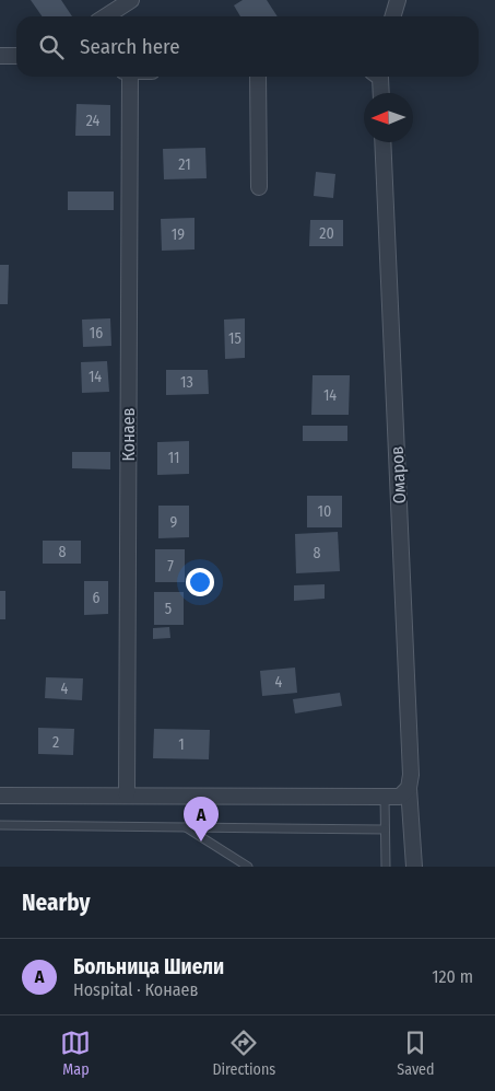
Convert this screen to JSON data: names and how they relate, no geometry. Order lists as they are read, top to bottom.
{
  "streets": {
    "street": ["Конаев", "Омаров"]
  },
  "house_numbers": [
    "24",
    "21",
    "20",
    "19",
    "16",
    "15",
    "14",
    "13",
    "14",
    "11",
    "10",
    "9",
    "8",
    "8",
    "7",
    "6",
    "5",
    "4",
    "4",
    "2",
    "1"
  ],
  "north": "left",
  "page": {
    "search": "Search here",
    "pins": "A",
    "heading": "Nearby",
    "list": [
      {
        "mark": "A",
        "name": "Больница Шиели",
        "note": "Hospital · Конаев",
        "value": "120 m"
      }
    ],
    "nav": ["Map", "Directions", "Saved"]
  }
}
